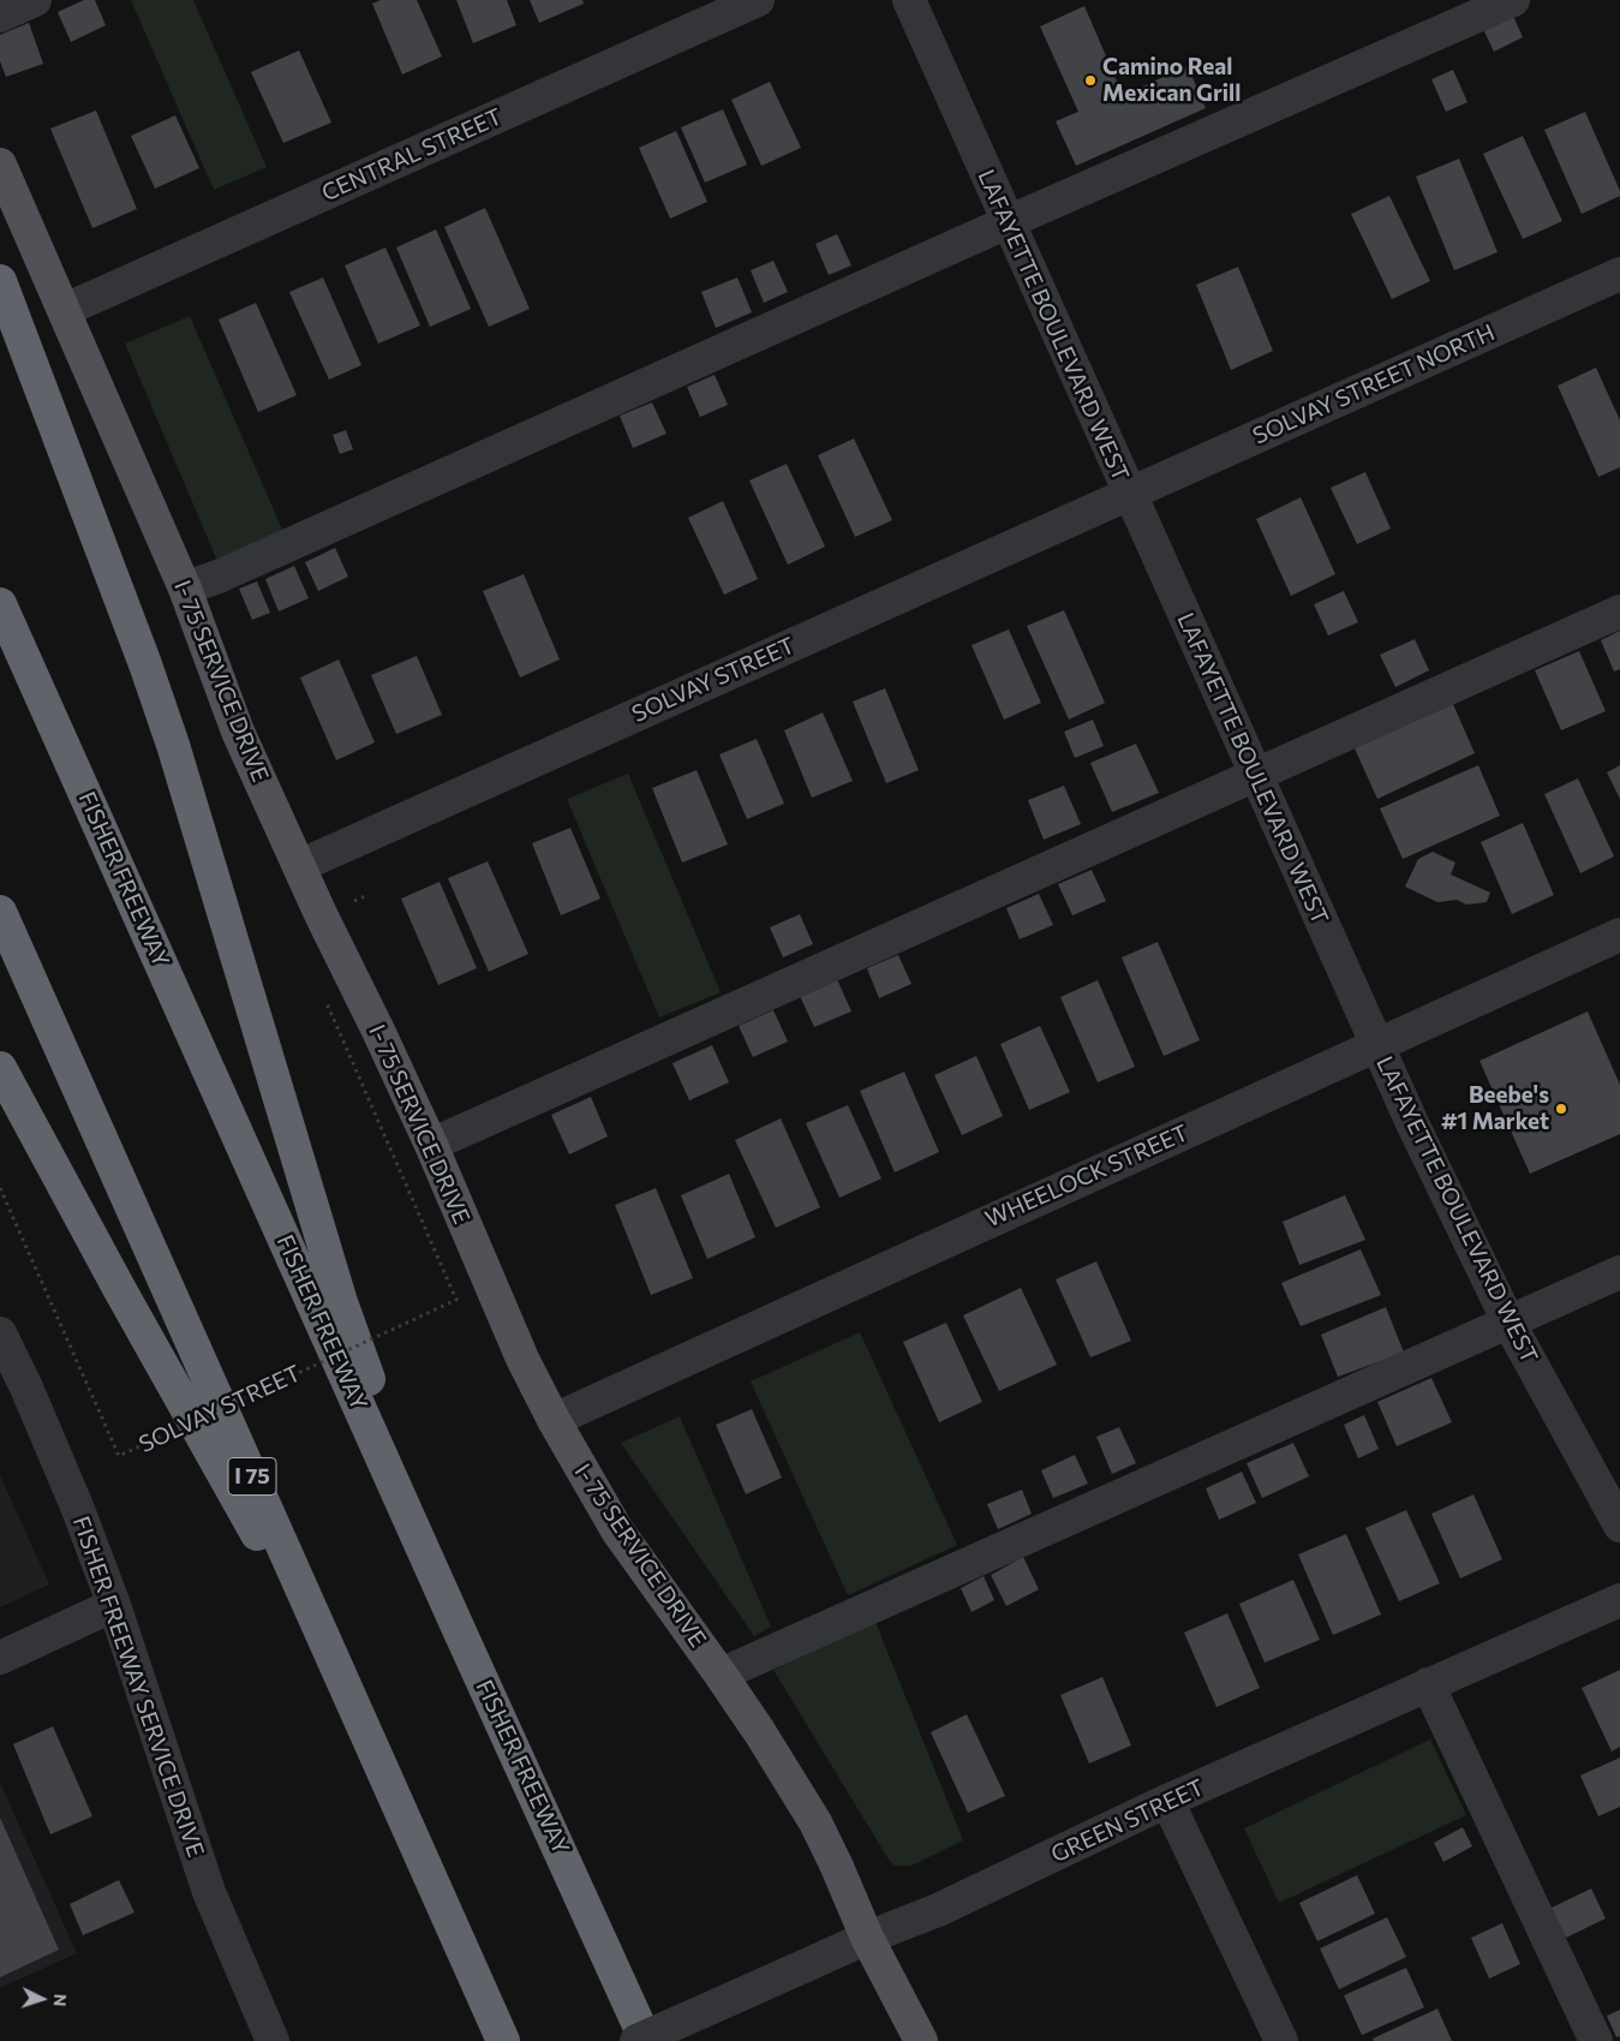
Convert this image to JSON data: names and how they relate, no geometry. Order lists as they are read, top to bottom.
{
  "streets": {
    "highway": ["FISHER FREEWAY", "I 75"],
    "main road": ["I- 75 SERVICE DRIVE"],
    "street": [
      "CENTRAL STREET",
      "LAFAYETTE BOULEVARD WEST",
      "SOLVAY STREET NORTH",
      "SOLVAY STREET",
      "WHEELOCK STREET",
      "FISHER FREEWAY SERVICE DRIVE",
      "GREEN STREET"
    ]
  },
  "crossings": [
    ["CENTRAL STREET", "I- 75 SERVICE DRIVE"],
    ["LAFAYETTE BOULEVARD WEST", "SOLVAY STREET NORTH"],
    ["LAFAYETTE BOULEVARD WEST", "SOLVAY STREET"],
    ["LAFAYETTE BOULEVARD WEST", "WHEELOCK STREET"],
    ["SOLVAY STREET NORTH", "SOLVAY STREET"],
    ["SOLVAY STREET", "I- 75 SERVICE DRIVE"],
    ["I- 75 SERVICE DRIVE", "WHEELOCK STREET"],
    ["I- 75 SERVICE DRIVE", "GREEN STREET"]
  ],
  "places": ["Camino Real Mexican Grill", "Beebe's #1 Market"],
  "north": "right"
}
